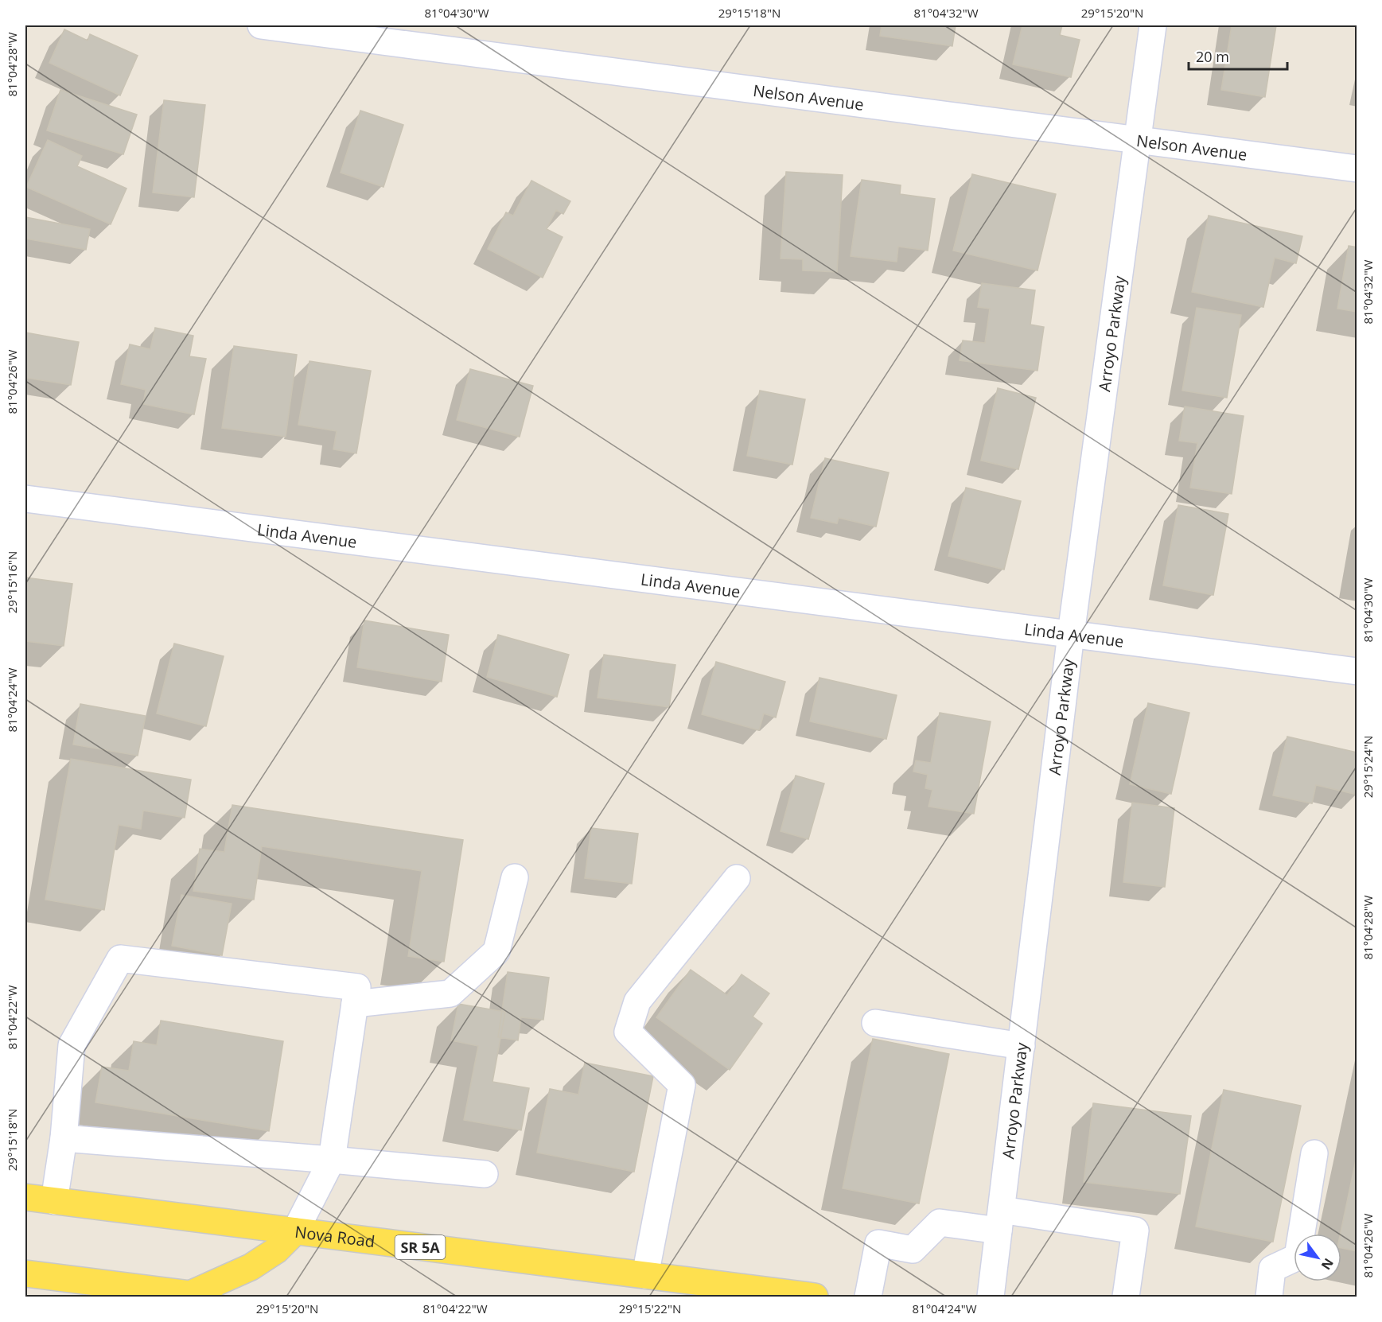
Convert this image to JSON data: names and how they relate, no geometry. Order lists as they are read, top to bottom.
{
  "streets": {
    "main road": ["Nova Road", "SR 5A"],
    "street": ["Nelson Avenue", "Arroyo Parkway", "Linda Avenue"]
  },
  "crossings": [
    ["Nelson Avenue", "Arroyo Parkway"],
    ["Arroyo Parkway", "Linda Avenue"]
  ],
  "scale_bar": "20 m",
  "north": "bottom right",
  "coordinates": [
    "81°04'30\"W",
    "29°15'18\"N",
    "81°04'32\"W",
    "29°15'20\"N",
    "81°04'28\"W",
    "81°04'26\"W",
    "29°15'16\"N",
    "81°04'24\"W",
    "29°15'24\"N",
    "81°04'22\"W",
    "29°15'22\"N"
  ]
}
